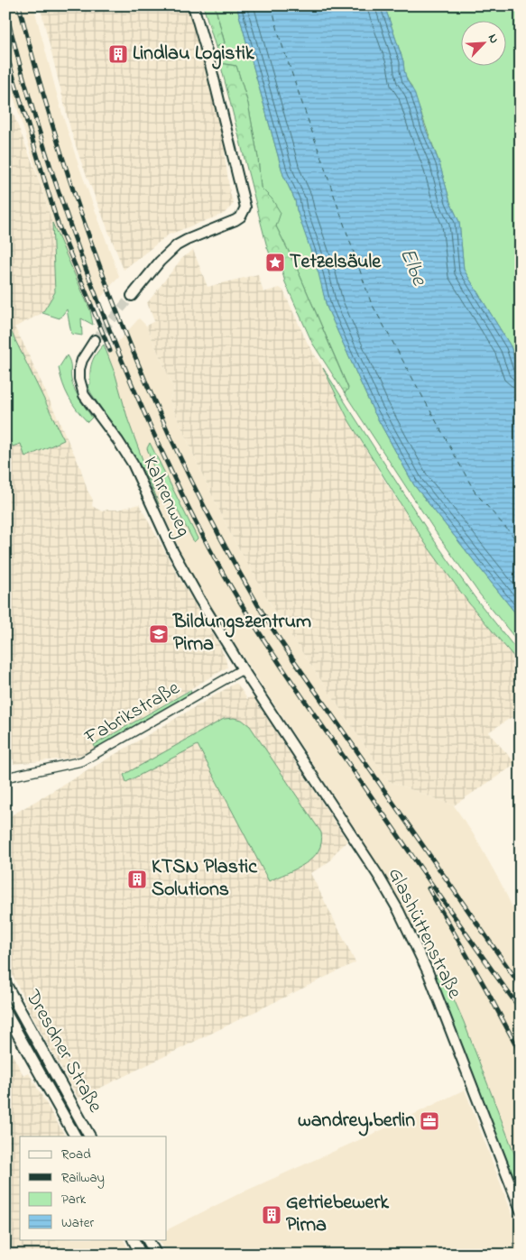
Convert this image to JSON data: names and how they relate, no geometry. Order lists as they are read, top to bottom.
{
  "streets": {
    "main road": ["Dresdner Straße"],
    "street": ["Kahrenweg", "Fabrikstraße", "Glashüttenstraße"]
  },
  "crossings": [
    ["Kahrenweg", "Fabrikstraße"],
    ["Kahrenweg", "Glashüttenstraße"],
    ["Fabrikstraße", "Glashüttenstraße"]
  ],
  "water": ["Elbe"],
  "places": {
    "building": ["Lindlau Logistik", "KTSN Plastic Solutions", "Getriebewerk Pirna"],
    "place": ["Tetzelsäule"],
    "school or university": ["Bildungszentrum Pirna"],
    "office": ["wandrey.berlin"]
  },
  "legend": [
    "Road",
    "Railway",
    "Park",
    "Water"
  ],
  "north": "top right"
}
